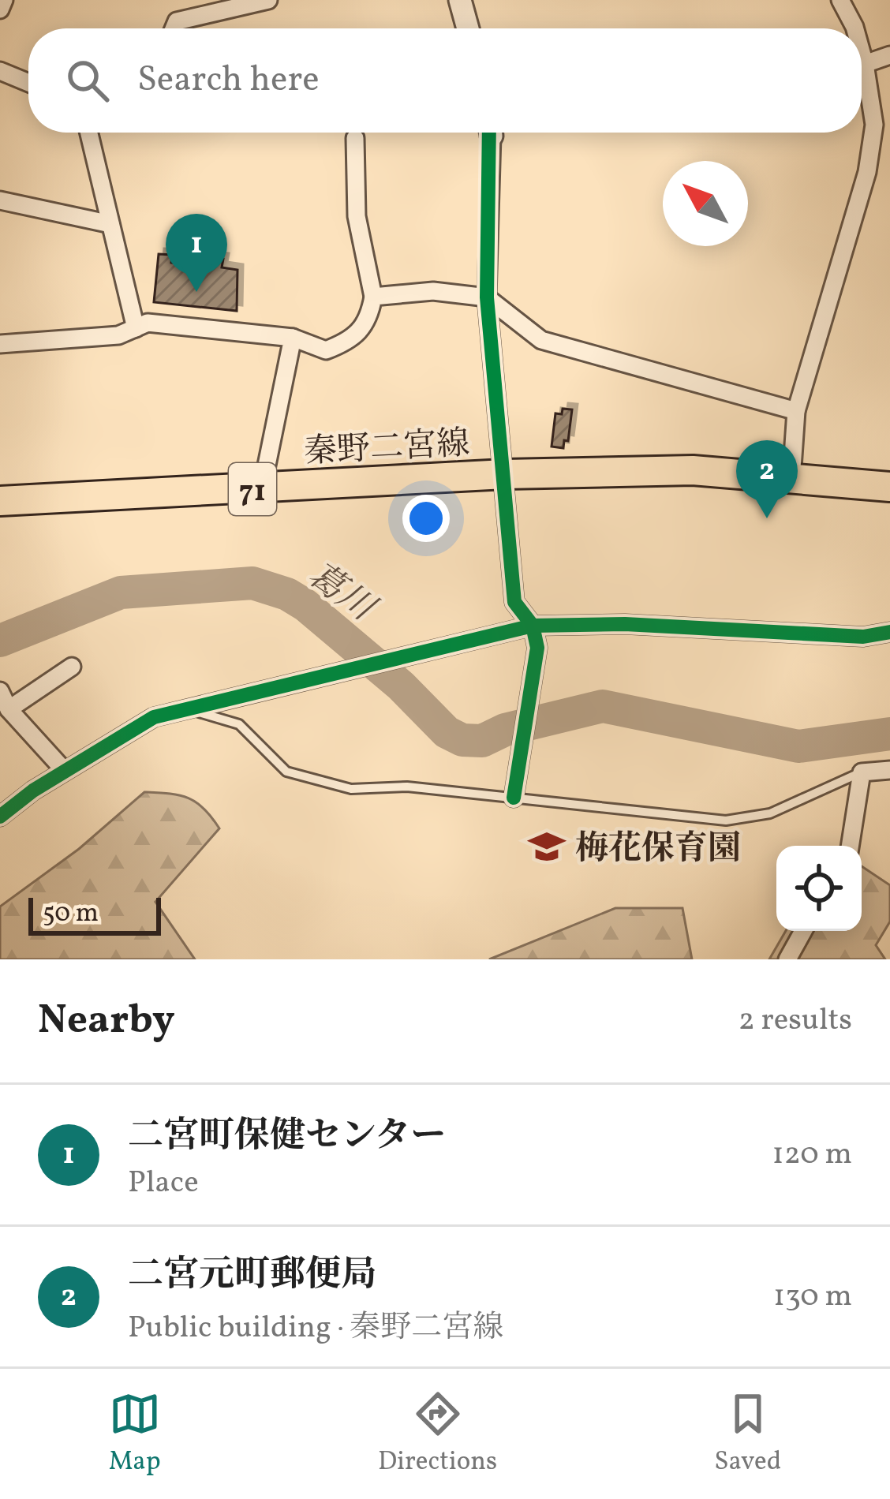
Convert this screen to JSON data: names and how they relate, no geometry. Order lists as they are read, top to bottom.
{
  "streets": {
    "main road": ["秦野二宮線", "71"]
  },
  "water": ["葛川"],
  "places": {
    "school or university": ["梅花保育園"]
  },
  "scale_bar": "50 m",
  "north": "top left",
  "page": {
    "search": "Search here",
    "pins": ["1", "2"],
    "scale": "50 m",
    "heading": ["Nearby", "2 results"],
    "list": [
      {
        "mark": "1",
        "name": "二宮町保健センター",
        "note": "Place",
        "value": "120 m"
      },
      {
        "mark": "2",
        "name": "二宮元町郵便局",
        "note": "Public building · 秦野二宮線",
        "value": "130 m"
      }
    ],
    "nav": ["Map", "Directions", "Saved"]
  }
}
